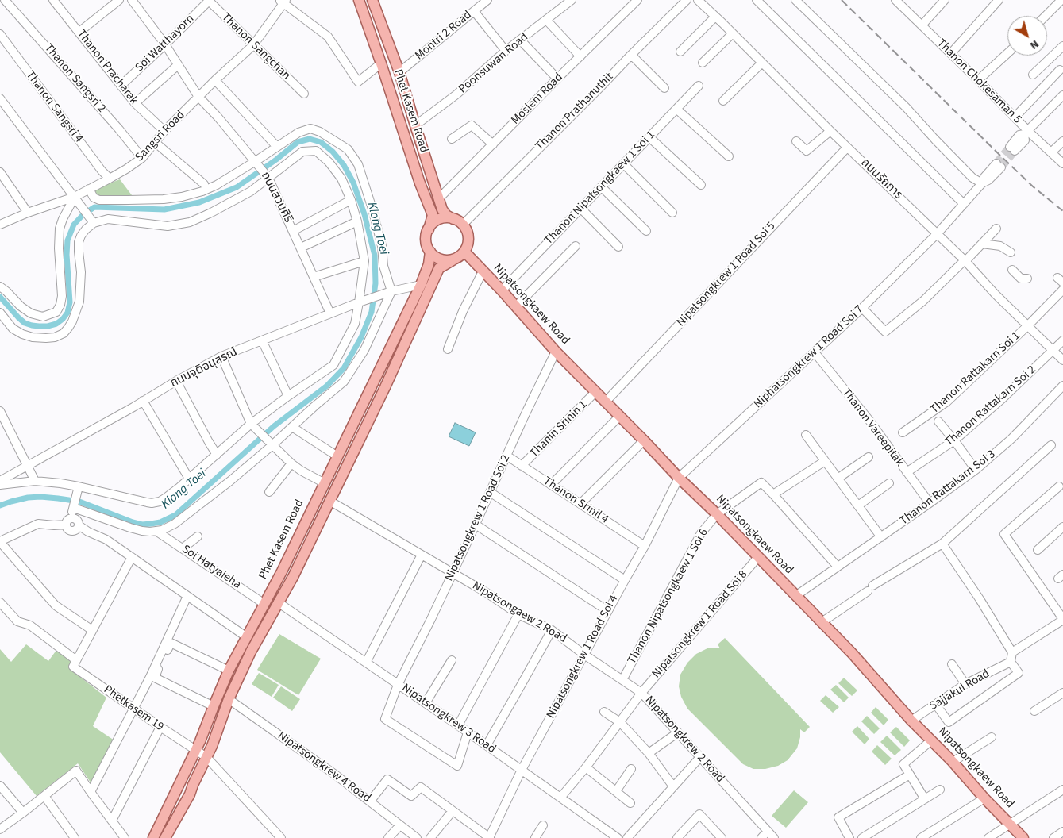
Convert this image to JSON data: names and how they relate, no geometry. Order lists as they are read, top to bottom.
{
  "streets": {
    "main road": ["Phet Kasem Road", "Nipatsongkaew Road"],
    "street": [
      "Montri 2 Road",
      "Soi Watthayorn",
      "Thanon Sangchan",
      "Poonsuwan Road",
      "Thanon Pracharak",
      "Thanon Sangsri 2",
      "Thanon Chokesaman 5",
      "Moslem Road",
      "Thanon Sangsri 4",
      "Thanon Prathanuthit",
      "Sangsri Road",
      "ถนนรัถการ",
      "Thanon Nipatsongkaew 1 Soi 1",
      "ถนนสวนศิริ",
      "Nipatsongkrew 1 Road Soi 5",
      "Niphatsongkrew 1 Road Soi 7",
      "ถนนจุติอนุสรณ์",
      "Thanon Rattakarn Soi 1",
      "Thanon Rattakarn Soi 2",
      "Thanon Vareepitak",
      "Thanin Srinin 1",
      "Thanon Rattakarn Soi 3",
      "Thanon Srinil 4",
      "Nipatsongkrew 1 Road Soi 2",
      "Soi Hatyaieha",
      "Thanon Nipatsongkaew 1 Soi 6",
      "Nipatsongaew 2 Road",
      "Nipatsongkrew 1 Road Soi 8",
      "Nipatsongkrew 1 Road Soi 4",
      "Sajjakul Road",
      "Phetkasem 19",
      "Nipatsongkrew 3 Road",
      "Nipatsongkrew 2 Road",
      "Nipatsongkrew 4 Road"
    ]
  },
  "crossings": [
    ["Montri 2 Road", "Phet Kasem Road"],
    ["Soi Watthayorn", "Thanon Sangchan"],
    ["Soi Watthayorn", "Thanon Pracharak"],
    ["Soi Watthayorn", "ถนนสวนศิริ"],
    ["Thanon Sangchan", "Sangsri Road"],
    ["Poonsuwan Road", "Phet Kasem Road"],
    ["Thanon Pracharak", "Sangsri Road"],
    ["Thanon Sangsri 2", "Sangsri Road"],
    ["Moslem Road", "Phet Kasem Road"],
    ["Thanon Sangsri 4", "Sangsri Road"],
    ["Phet Kasem Road", "Thanon Prathanuthit"],
    ["Phet Kasem Road", "Nipatsongkaew Road"],
    ["Phet Kasem Road", "ถนนจุติอนุสรณ์"],
    ["Phet Kasem Road", "Soi Hatyaieha"],
    ["Phet Kasem Road", "Nipatsongaew 2 Road"],
    ["Phet Kasem Road", "Phetkasem 19"],
    ["Phet Kasem Road", "Nipatsongkrew 3 Road"],
    ["Phet Kasem Road", "Nipatsongkrew 4 Road"],
    ["Thanon Prathanuthit", "Nipatsongkaew Road"],
    ["Sangsri Road", "ถนนสวนศิริ"],
    ["ถนนรัถการ", "Nipatsongkrew 1 Road Soi 5"],
    ["ถนนรัถการ", "Niphatsongkrew 1 Road Soi 7"],
    ["ถนนรัถการ", "Thanon Rattakarn Soi 1"],
    ["ถนนรัถการ", "Thanon Rattakarn Soi 2"],
    ["Thanon Nipatsongkaew 1 Soi 1", "Nipatsongkaew Road"],
    ["ถนนสวนศิริ", "ถนนจุติอนุสรณ์"],
    ["Nipatsongkrew 1 Road Soi 5", "Nipatsongkaew Road"],
    ["Nipatsongkaew Road", "Niphatsongkrew 1 Road Soi 7"],
    ["Nipatsongkaew Road", "Thanin Srinin 1"],
    ["Nipatsongkaew Road", "Thanon Rattakarn Soi 3"],
    ["Nipatsongkaew Road", "Nipatsongkrew 1 Road Soi 2"],
    ["Nipatsongkaew Road", "Thanon Nipatsongkaew 1 Soi 6"],
    ["Nipatsongkaew Road", "Nipatsongkrew 1 Road Soi 8"],
    ["Nipatsongkaew Road", "Nipatsongkrew 1 Road Soi 4"],
    ["Nipatsongkaew Road", "Sajjakul Road"],
    ["Niphatsongkrew 1 Road Soi 7", "Thanon Vareepitak"],
    ["Niphatsongkrew 1 Road Soi 7", "Nipatsongkrew 1 Road Soi 4"],
    ["Thanon Rattakarn Soi 2", "Thanon Vareepitak"],
    ["Thanon Vareepitak", "Thanon Rattakarn Soi 3"],
    ["Thanin Srinin 1", "Thanon Srinil 4"],
    ["Thanon Srinil 4", "Nipatsongkrew 1 Road Soi 2"],
    ["Thanon Srinil 4", "Nipatsongkrew 1 Road Soi 4"],
    ["Nipatsongkrew 1 Road Soi 2", "Nipatsongaew 2 Road"],
    ["Nipatsongkrew 1 Road Soi 2", "Nipatsongkrew 3 Road"],
    ["Thanon Nipatsongkaew 1 Soi 6", "Nipatsongkrew 2 Road"],
    ["Nipatsongaew 2 Road", "Nipatsongkrew 1 Road Soi 4"],
    ["Nipatsongaew 2 Road", "Nipatsongkrew 2 Road"],
    ["Nipatsongkrew 1 Road Soi 8", "Nipatsongkrew 3 Road"],
    ["Nipatsongkrew 1 Road Soi 8", "Nipatsongkrew 2 Road"],
    ["Nipatsongkrew 1 Road Soi 4", "Nipatsongkrew 3 Road"],
    ["Nipatsongkrew 1 Road Soi 4", "Nipatsongkrew 2 Road"]
  ],
  "water": ["Klong Toei"],
  "north": "bottom right"
}
